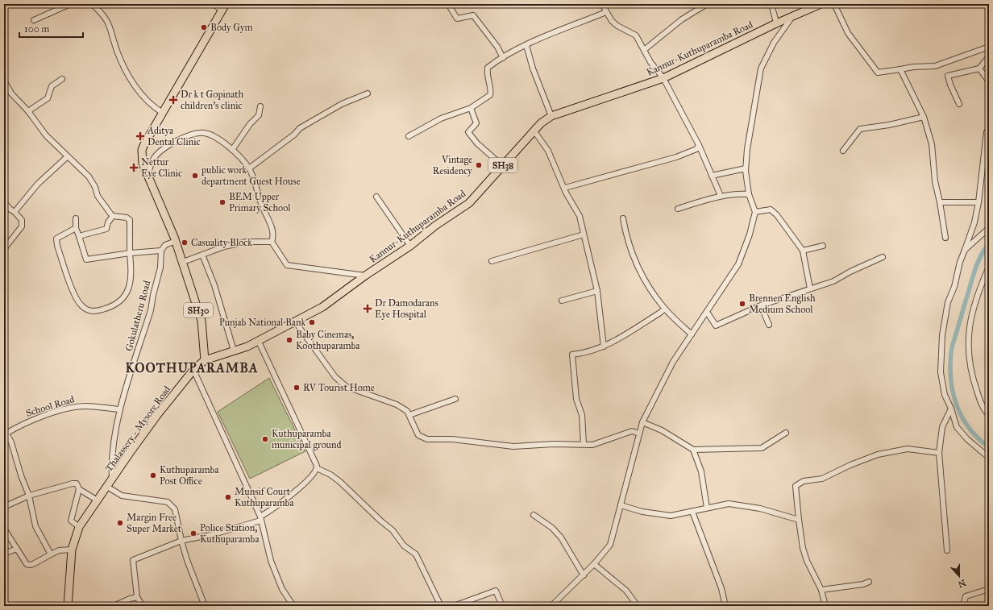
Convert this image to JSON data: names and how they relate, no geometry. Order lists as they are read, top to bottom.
{
  "streets": {
    "main road": [
      "Kannur-Kuthuparamba Road",
      "SH38",
      "SH30",
      "Thalassery - Mysore Road"
    ],
    "street": ["Gokulatheru Road", "School Road"]
  },
  "crossings": [
    ["Kannur-Kuthuparamba Road", "SH30"],
    ["Kannur-Kuthuparamba Road", "Thalassery - Mysore Road"],
    ["SH30", "Thalassery - Mysore Road"],
    ["Gokulatheru Road", "School Road"],
    ["Gokulatheru Road", "Thalassery - Mysore Road"]
  ],
  "districts": ["KOOTHUPARAMBA"],
  "places": {
    "other": [
      "Body Gym",
      "Vintage Residency",
      "public work department Guest House",
      "BEM Upper Primary School",
      "Casuality Block",
      "Brennen English Medium School",
      "Punjab National Bank",
      "Baby Cinemas, Koothuparamba",
      "RV Tourist Home",
      "Kuthuparamba municipal ground",
      "Kuthuparamba Post Office",
      "Munsif Court Kuthuparamba",
      "Margin Free Super Market",
      "Police Station, Kuthuparamba"
    ],
    "health": [
      "Dr k t Gopinath children’s clinic",
      "Aditya Dental Clinic",
      "Nettur Eye Clinic",
      "Dr Damodarans Eye Hospital"
    ]
  },
  "scale_bar": "100 m",
  "north": "bottom"
}
